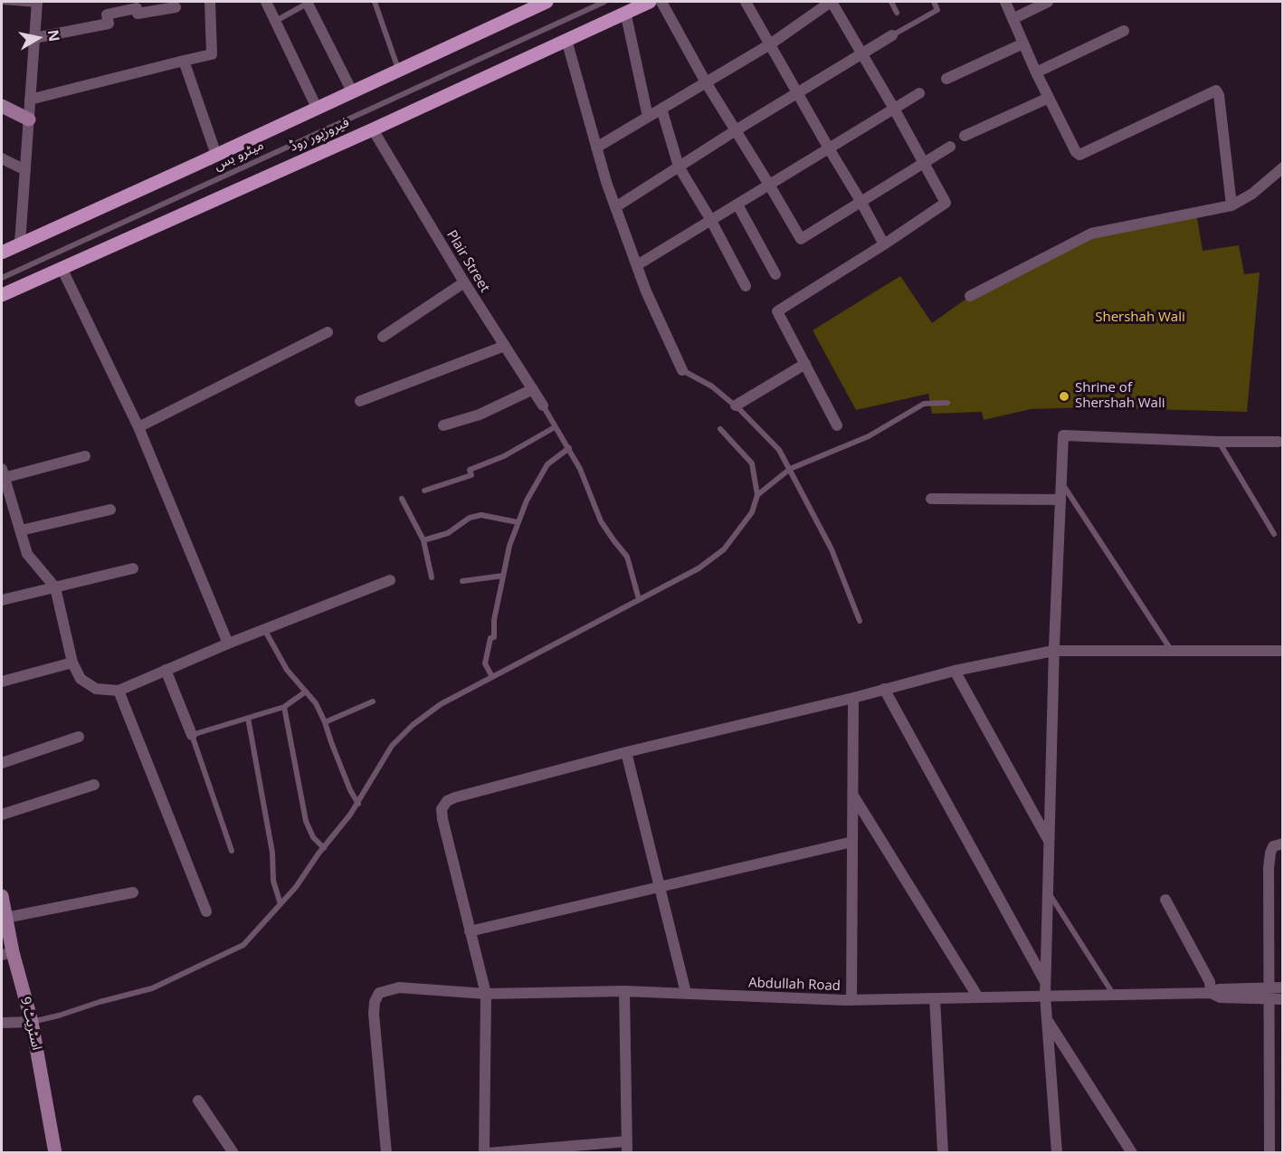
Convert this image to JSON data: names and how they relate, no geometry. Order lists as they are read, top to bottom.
{
  "streets": {
    "main road": ["فیروزپور روڈ"],
    "street": ["Plair Street", "Abdullah Road", "اسٹریٹ 9"],
    "lane": ["میٹرو بس"]
  },
  "crossings": [
    ["فیروزپور روڈ", "Plair Street"]
  ],
  "parks": ["Shershah Wali"],
  "places": ["Shrine of Shershah Wali"],
  "north": "right"
}
